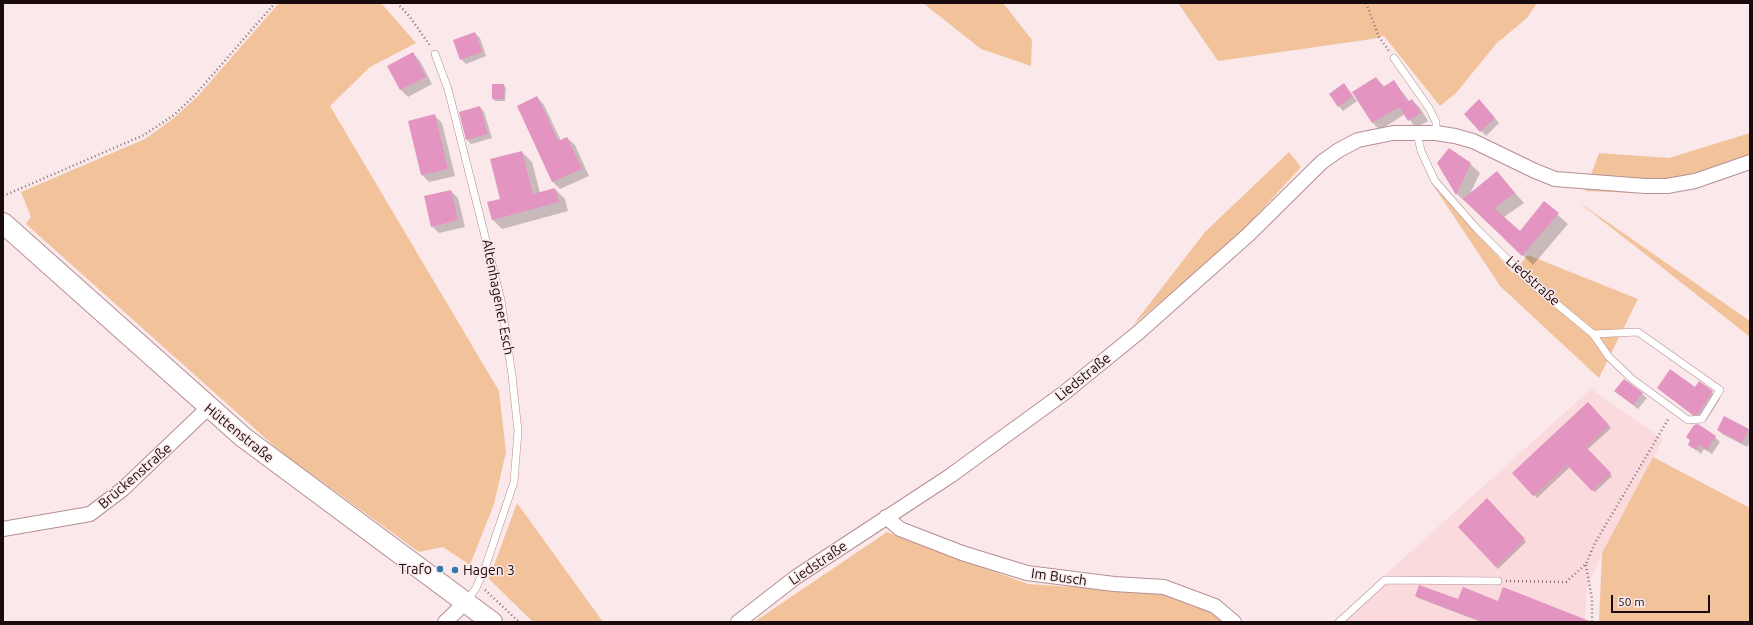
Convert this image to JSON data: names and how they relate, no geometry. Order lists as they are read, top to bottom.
{
  "streets": {
    "main road": ["Hüttenstraße"],
    "street": ["Liedstraße", "Brückenstraße", "Im Busch"],
    "lane": ["Altenhagener Esch"]
  },
  "crossings": [
    ["Liedstraße", "Im Busch"],
    ["Altenhagener Esch", "Hüttenstraße"],
    ["Hüttenstraße", "Brückenstraße"]
  ],
  "places": ["Trafo", "Hagen 3"],
  "scale_bar": "50 m"
}
